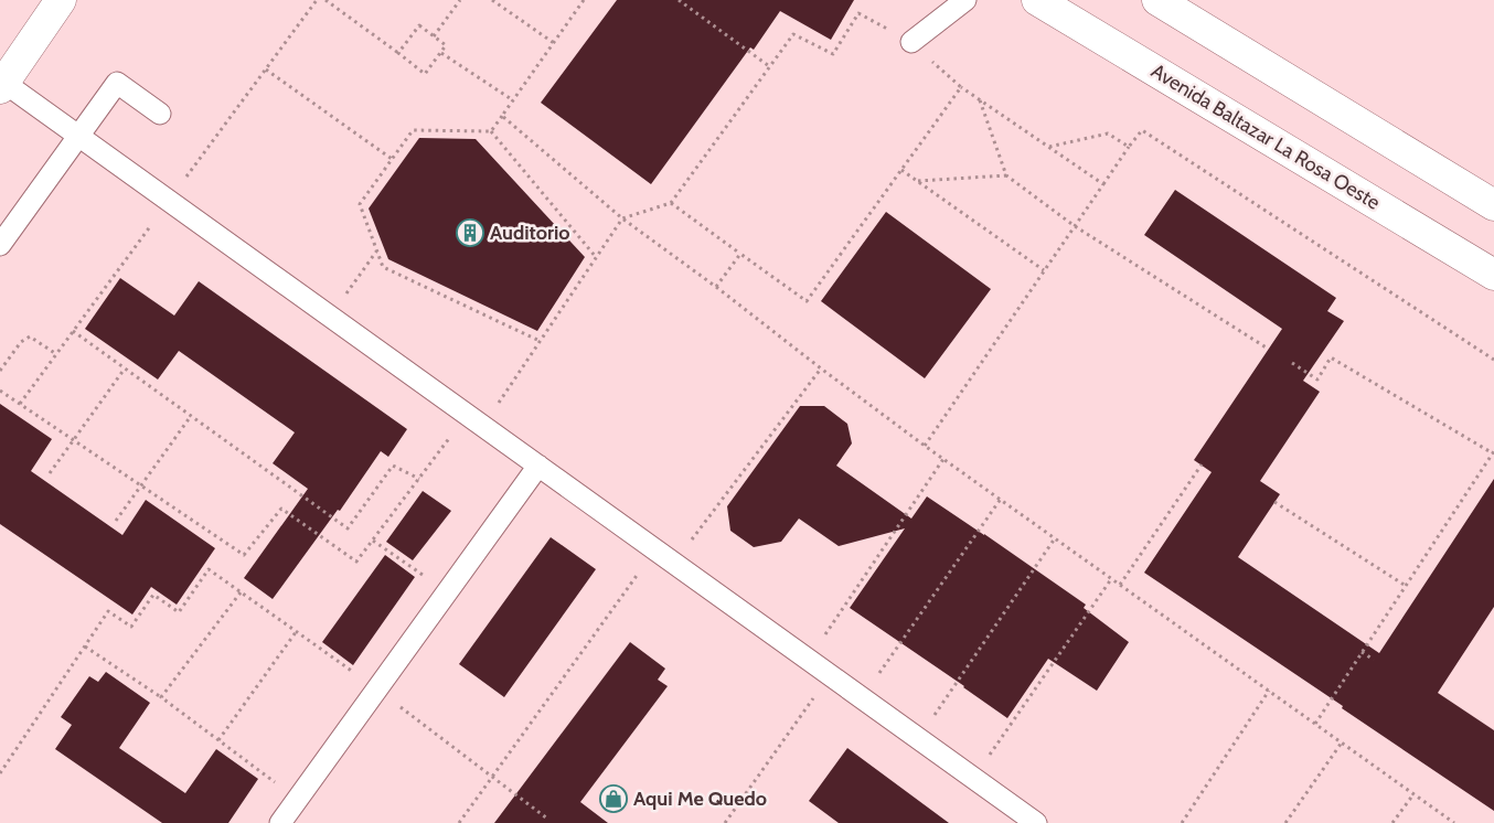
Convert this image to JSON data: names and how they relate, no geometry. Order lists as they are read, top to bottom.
{
  "streets": {
    "street": ["Avenida Baltazar La Rosa Oeste"]
  },
  "places": {
    "building": ["Auditorio"],
    "shop": ["Aqui Me Quedo"]
  }
}
